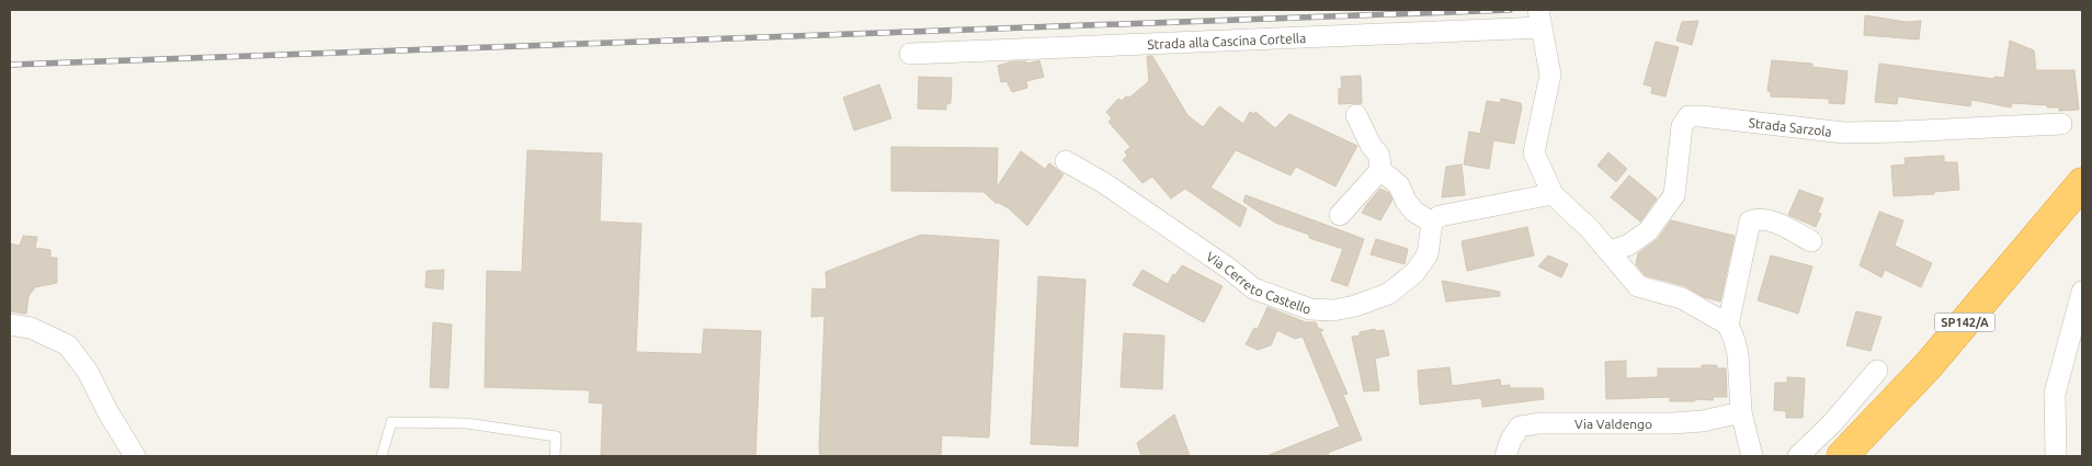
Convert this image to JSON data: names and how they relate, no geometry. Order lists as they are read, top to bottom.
{
  "streets": {
    "highway": ["SP142/A"],
    "street": [
      "Strada alla Cascina Cortella",
      "Strada Sarzola",
      "Via Cerreto Castello",
      "Via Valdengo"
    ]
  },
  "crossings": [
    ["Strada alla Cascina Cortella", "Strada Sarzola"]
  ]
}
